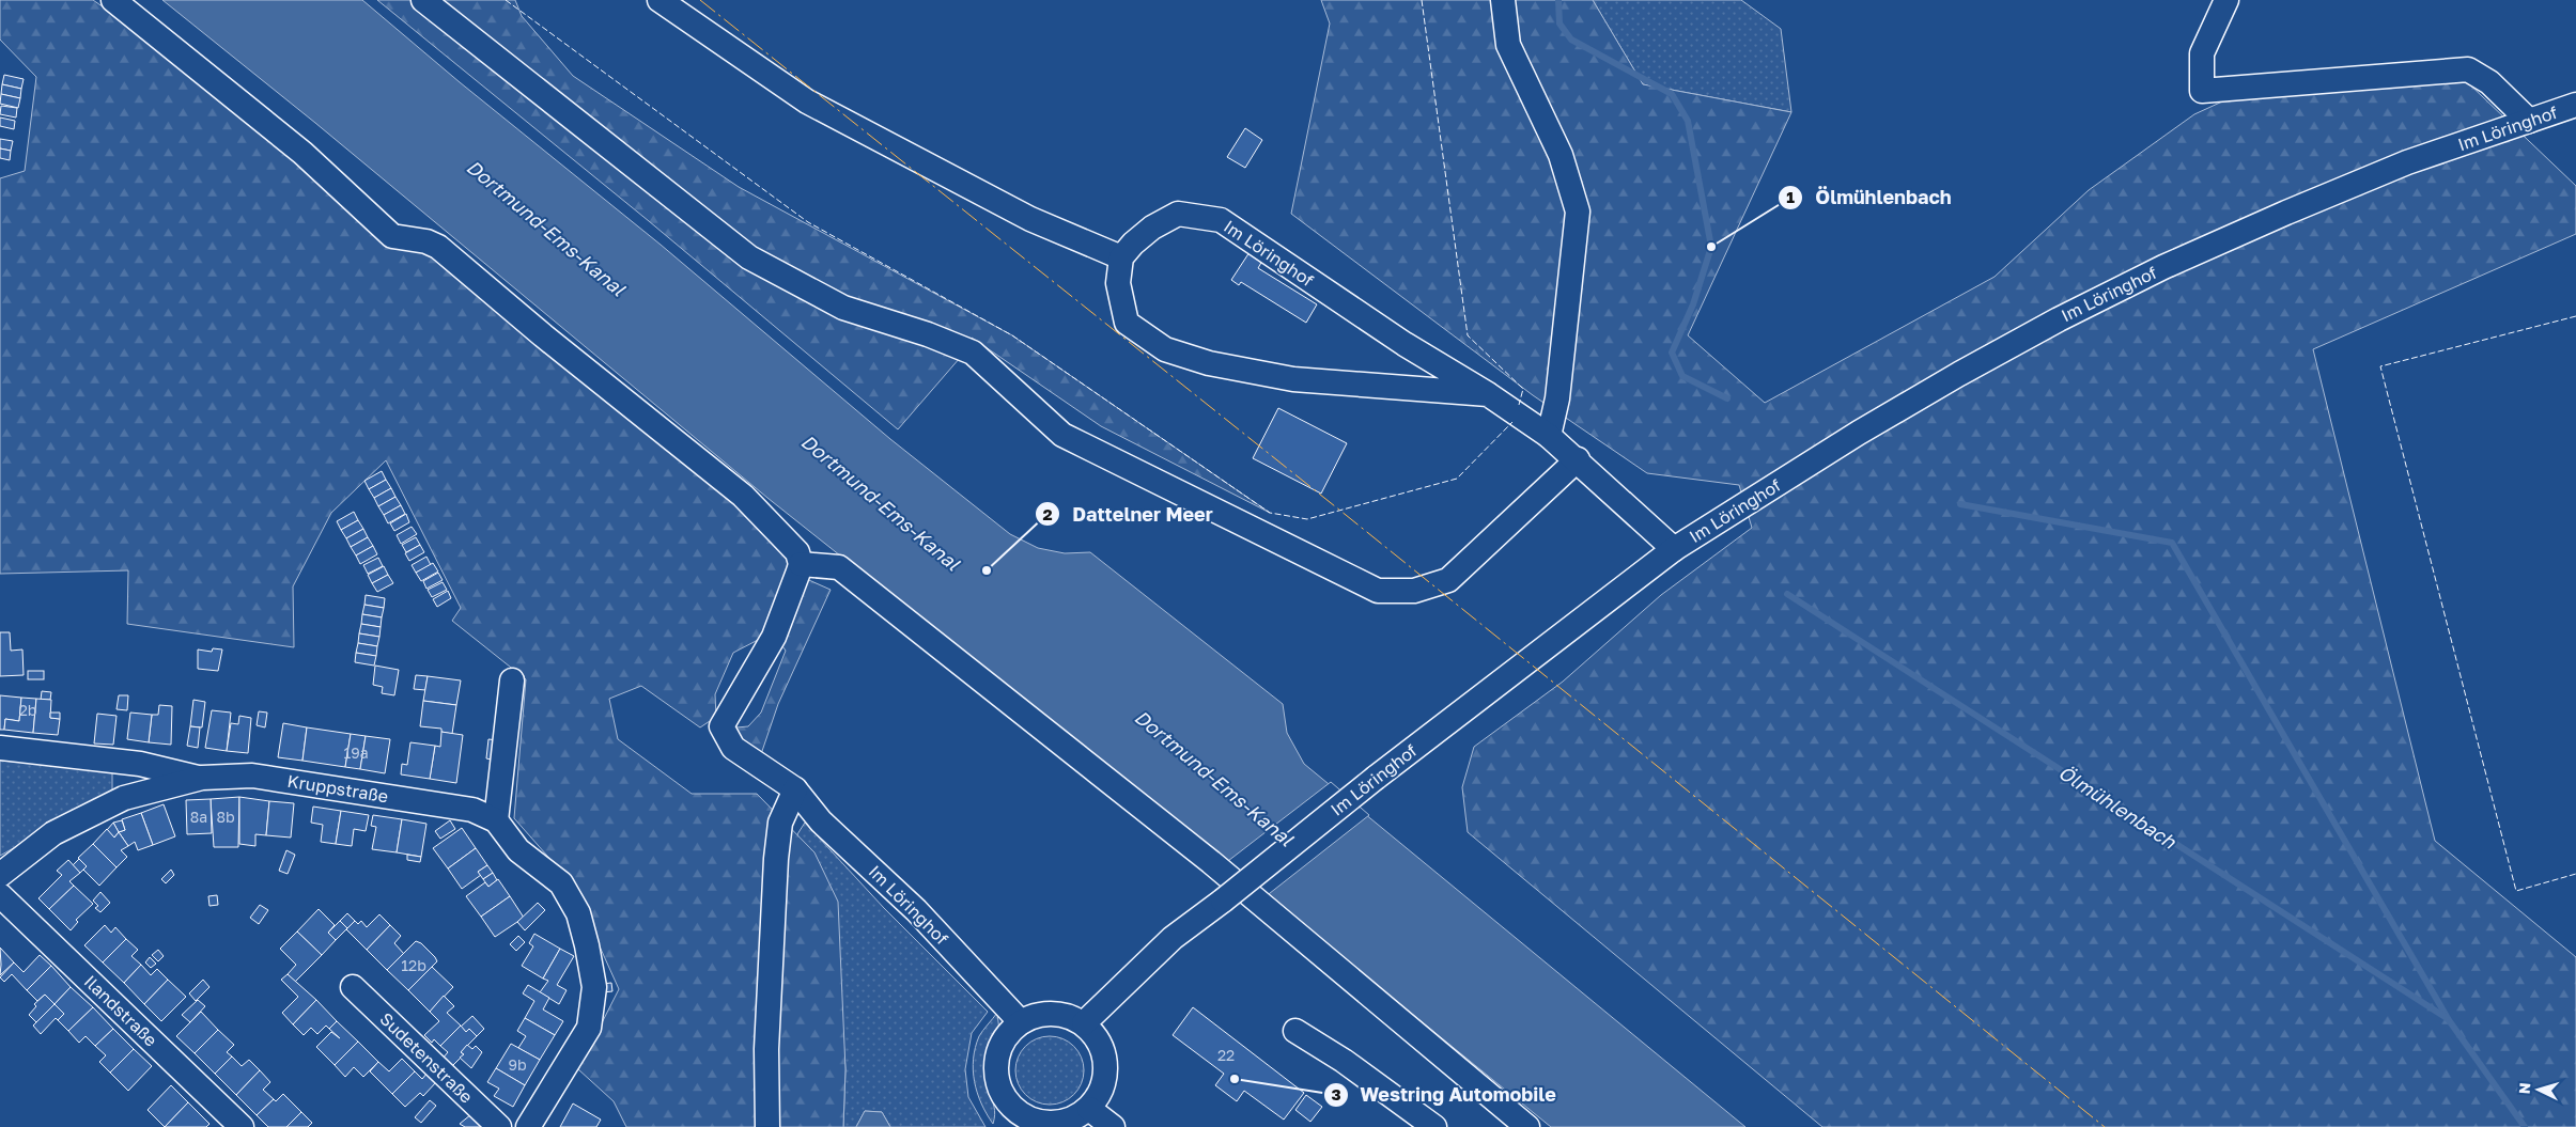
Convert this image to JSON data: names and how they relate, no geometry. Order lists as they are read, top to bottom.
{
  "streets": {
    "street": [
      "Im Löringhof",
      "Kruppstraße",
      "Ilandstraße",
      "Sudetenstraße"
    ]
  },
  "water": ["Dortmund-Ems-Kanal", "Ölmühlenbach"],
  "places": ["Ölmühlenbach", "Dattelner Meer", "Westring Automobile"],
  "house_numbers": [
    "2b",
    "19a",
    "8a",
    "8b",
    "12b",
    "22",
    "9b"
  ],
  "north": "left"
}
